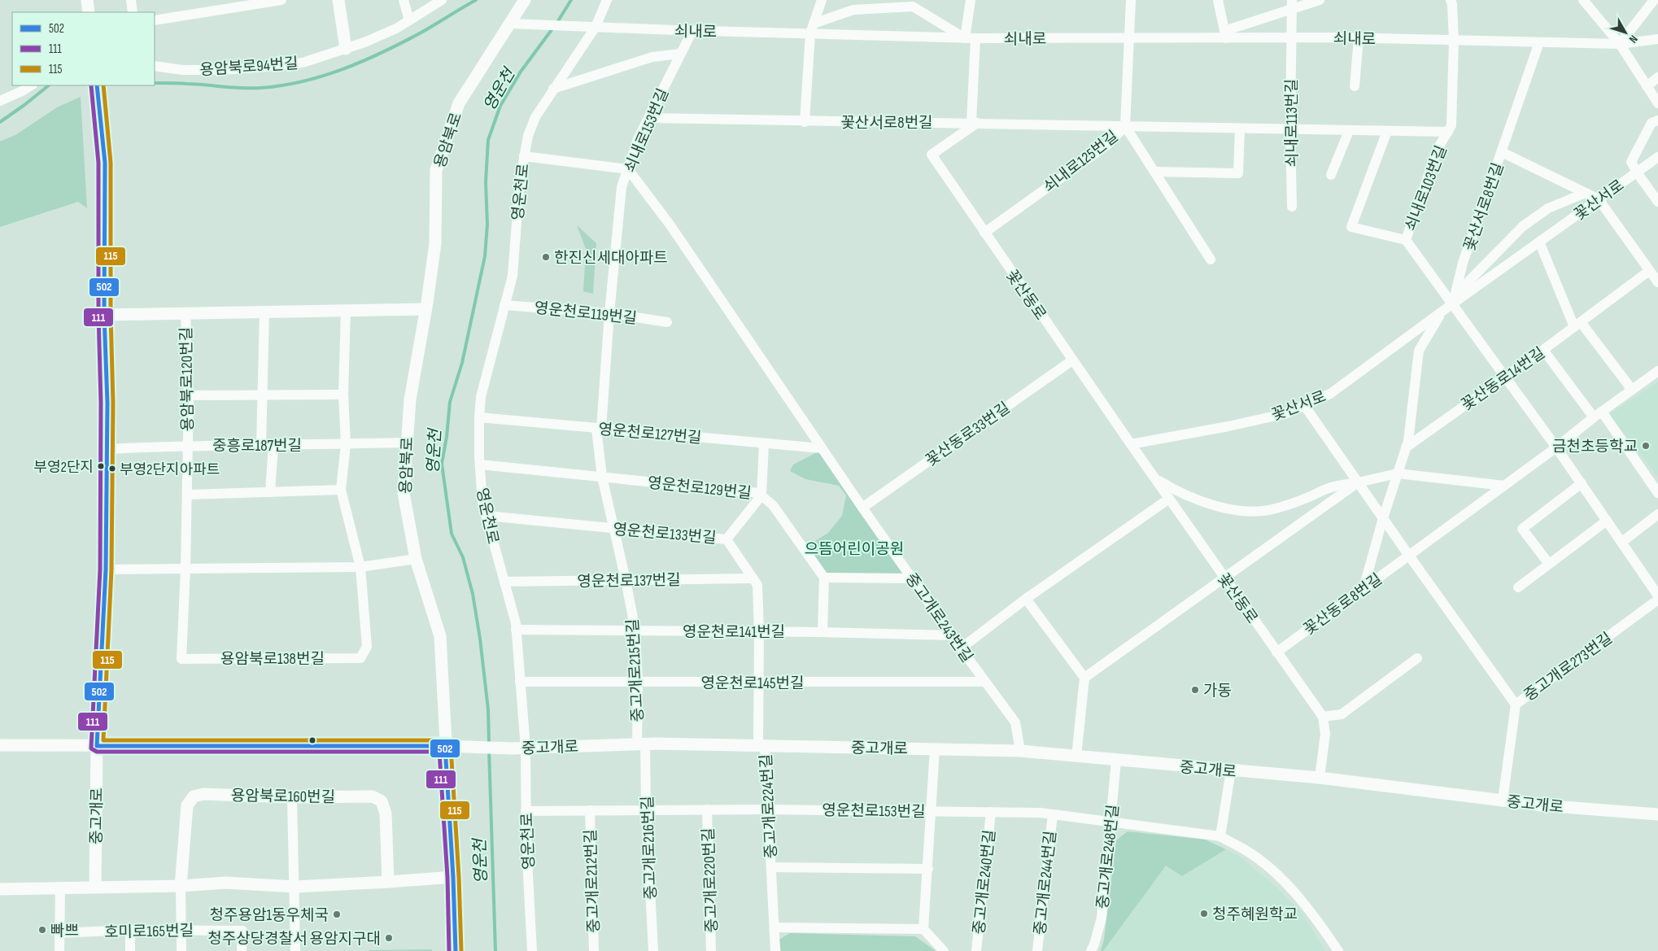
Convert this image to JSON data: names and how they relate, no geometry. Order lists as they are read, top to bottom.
{
  "streets": {
    "street": [
      "쇠내로",
      "용암북로94번길",
      "꽃산서로8번길",
      "쇠내로113번길",
      "쇠내로153번길",
      "용암북로",
      "쇠내로125번길",
      "쇠내로103번길",
      "영운천로",
      "꽃산서로",
      "꽃산동로",
      "영운천로119번길",
      "꽃산동로14번길",
      "용암북로120번길",
      "영운천로127번길",
      "꽃산동로33번길",
      "중흥로187번길",
      "영운천로129번길",
      "영운천로133번길",
      "영운천로137번길",
      "꽃산동로8번길",
      "중고개로243번길",
      "영운천로141번길",
      "용암북로138번길",
      "중고개로273번길",
      "중고개로215번길",
      "영운천로145번길",
      "중고개로",
      "용암북로160번길",
      "중고개로224번길",
      "영운천로153번길",
      "중고개로216번길",
      "중고개로248번길",
      "중고개로220번길",
      "중고개로212번길",
      "중고개로240번길",
      "중고개로244번길",
      "호미로165번길"
    ]
  },
  "crossings": [
    ["쇠내로", "쇠내로113번길"],
    ["쇠내로", "쇠내로153번길"],
    ["쇠내로", "용암북로"],
    ["쇠내로", "쇠내로125번길"],
    ["쇠내로", "쇠내로103번길"],
    ["쇠내로", "영운천로"],
    ["꽃산서로8번길", "쇠내로113번길"],
    ["꽃산서로8번길", "쇠내로153번길"],
    ["꽃산서로8번길", "쇠내로125번길"],
    ["꽃산서로8번길", "쇠내로103번길"],
    ["꽃산서로8번길", "꽃산서로"],
    ["꽃산서로8번길", "꽃산동로"],
    ["쇠내로153번길", "영운천로119번길"],
    ["쇠내로153번길", "영운천로127번길"],
    ["쇠내로153번길", "중고개로243번길"],
    ["쇠내로153번길", "중고개로215번길"],
    ["용암북로", "중흥로187번길"],
    ["용암북로", "중고개로"],
    ["쇠내로125번길", "꽃산동로"],
    ["쇠내로103번길", "꽃산서로"],
    ["영운천로", "영운천로119번길"],
    ["영운천로", "영운천로127번길"],
    ["영운천로", "영운천로129번길"],
    ["영운천로", "영운천로133번길"],
    ["영운천로", "영운천로137번길"],
    ["영운천로", "영운천로141번길"],
    ["영운천로", "영운천로145번길"],
    ["영운천로", "중고개로"],
    ["영운천로", "영운천로153번길"],
    ["꽃산서로", "꽃산동로"],
    ["꽃산서로", "꽃산동로14번길"],
    ["꽃산동로", "꽃산동로33번길"],
    ["꽃산동로", "꽃산동로8번길"],
    ["용암북로120번길", "중흥로187번길"],
    ["용암북로120번길", "용암북로138번길"],
    ["영운천로127번길", "중고개로243번길"],
    ["영운천로127번길", "중고개로215번길"],
    ["꽃산동로33번길", "중고개로243번길"],
    ["중흥로187번길", "용암북로138번길"],
    ["영운천로129번길", "중고개로215번길"],
    ["영운천로133번길", "영운천로137번길"],
    ["영운천로133번길", "영운천로141번길"],
    ["영운천로133번길", "중고개로215번길"],
    ["영운천로133번길", "영운천로145번길"],
    ["영운천로133번길", "중고개로"],
    ["영운천로133번길", "중고개로224번길"],
    ["영운천로137번길", "중고개로215번길"],
    ["중고개로243번길", "영운천로141번길"],
    ["중고개로243번길", "영운천로145번길"],
    ["중고개로243번길", "중고개로"],
    ["영운천로141번길", "중고개로215번길"],
    ["중고개로273번길", "중고개로"],
    ["중고개로215번길", "영운천로145번길"],
    ["중고개로215번길", "중고개로"],
    ["중고개로215번길", "중고개로216번길"],
    ["중고개로", "중고개로224번길"],
    ["중고개로", "중고개로216번길"],
    ["중고개로", "중고개로248번길"],
    ["중고개로224번길", "영운천로153번길"],
    ["영운천로153번길", "중고개로216번길"],
    ["영운천로153번길", "중고개로248번길"],
    ["영운천로153번길", "중고개로220번길"],
    ["영운천로153번길", "중고개로212번길"],
    ["영운천로153번길", "중고개로240번길"],
    ["영운천로153번길", "중고개로244번길"]
  ],
  "water": ["영운천"],
  "parks": ["으뜸어린이공원"],
  "places": [
    "한진신세대아파트",
    "금천초등학교",
    "부영2단지",
    "부영2단지아파트",
    "가동",
    "청주혜원학교",
    "청주용암1동우체국",
    "빠쁘",
    "청주상당경찰서 용암지구대"
  ],
  "lines": ["transit line 502", "transit line 111", "transit line 115"],
  "legend": ["502", "111", "115"],
  "north": "bottom right"
}
